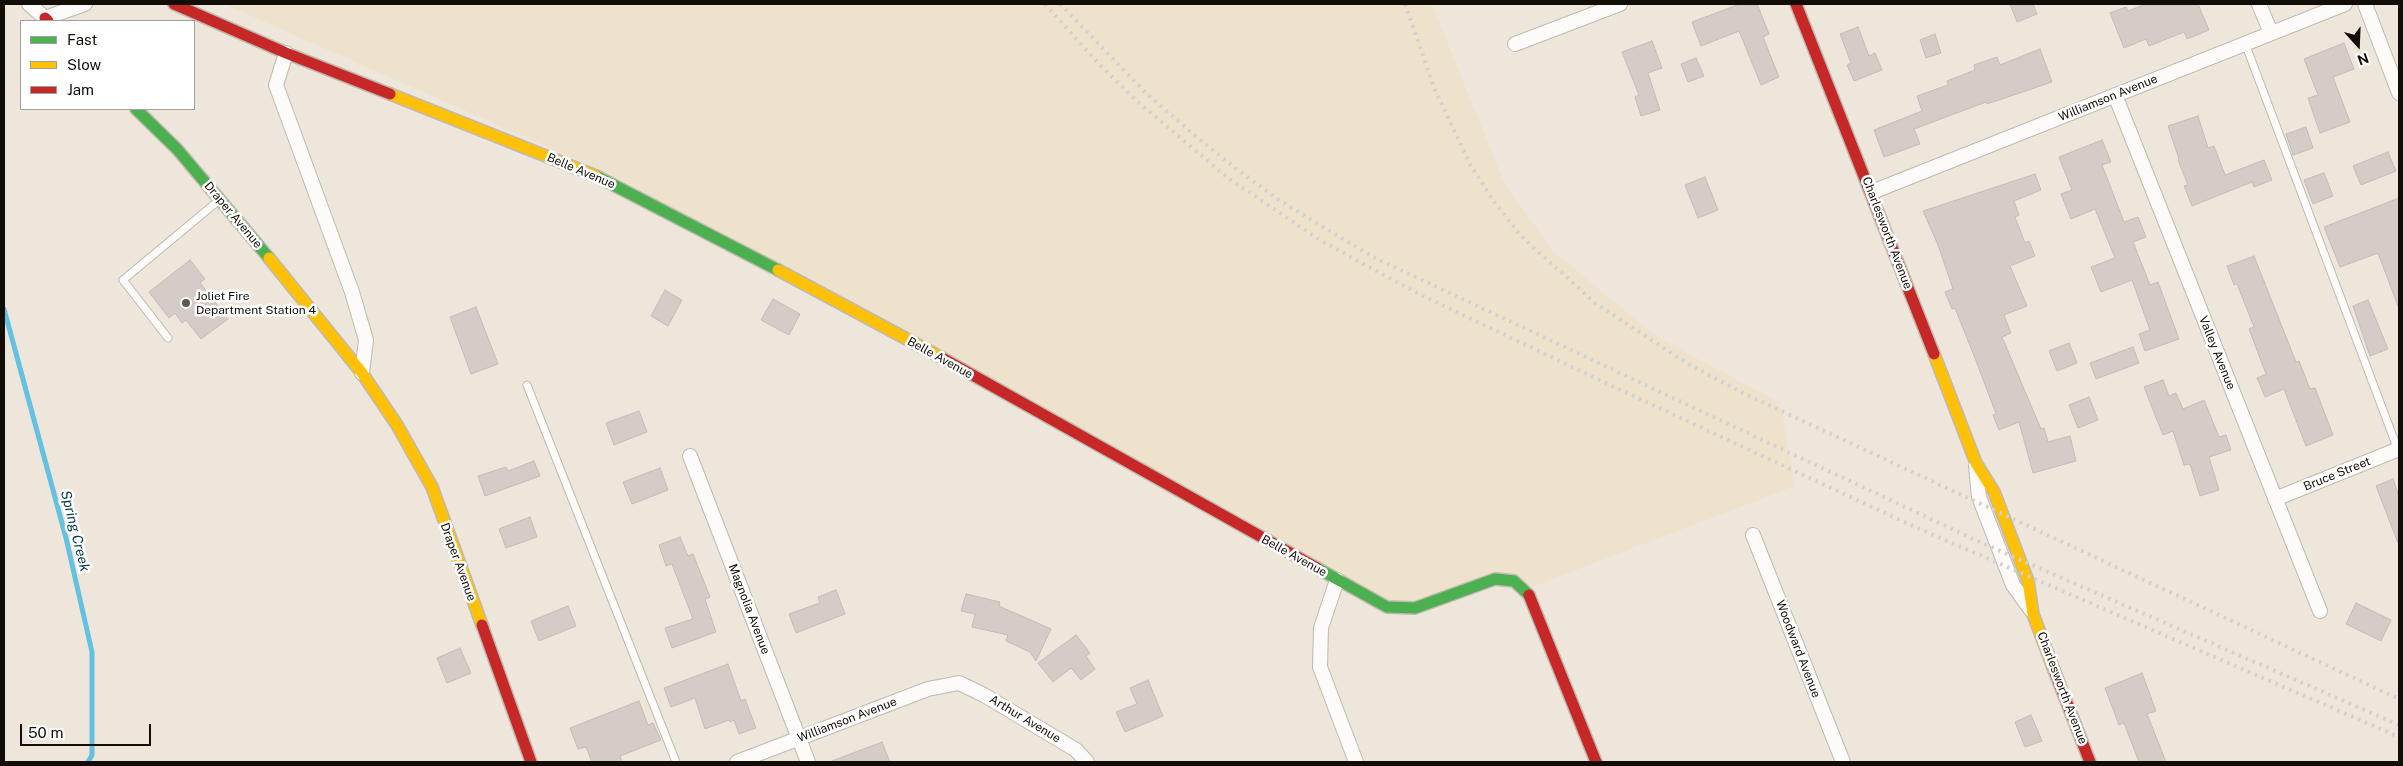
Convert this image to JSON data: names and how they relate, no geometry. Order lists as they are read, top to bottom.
{
  "streets": {
    "street": [
      "Williamson Avenue",
      "Belle Avenue",
      "Draper Avenue",
      "Charlesworth Avenue",
      "Valley Avenue",
      "Bruce Street",
      "Magnolia Avenue",
      "Woodward Avenue",
      "Arthur Avenue"
    ]
  },
  "crossings": [
    ["Williamson Avenue", "Charlesworth Avenue"],
    ["Williamson Avenue", "Valley Avenue"],
    ["Williamson Avenue", "Magnolia Avenue"],
    ["Williamson Avenue", "Arthur Avenue"],
    ["Valley Avenue", "Bruce Street"]
  ],
  "water": ["Spring Creek"],
  "places": ["Joliet Fire Department Station 4"],
  "legend": ["Fast", "Slow", "Jam"],
  "scale_bar": "50 m",
  "north": "bottom"
}
